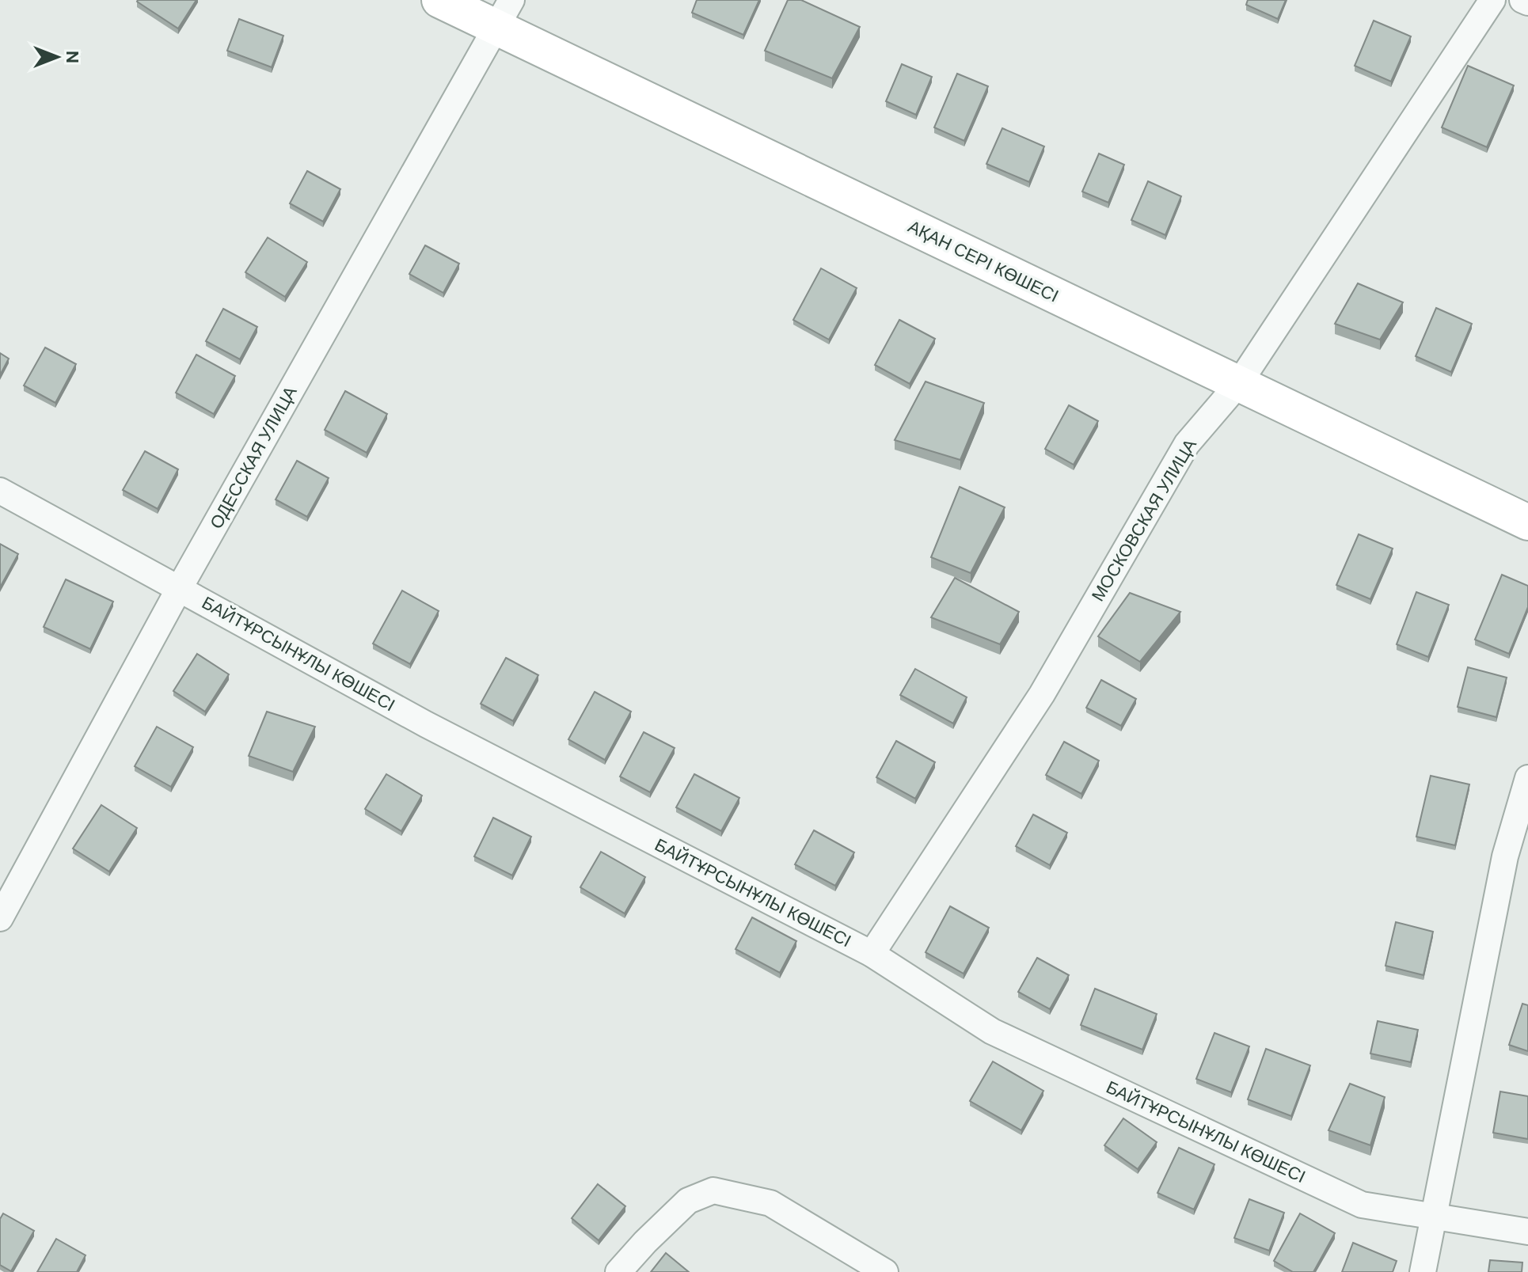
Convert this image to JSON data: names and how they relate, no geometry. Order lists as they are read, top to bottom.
{
  "streets": {
    "street": [
      "АҚАН СЕРІ КӨШЕСІ",
      "ОДЕССКАЯ УЛИЦА",
      "МОСКОВСКАЯ УЛИЦА",
      "БАЙТҰРСЫНҰЛЫ КӨШЕСІ"
    ]
  },
  "crossings": [
    ["АҚАН СЕРІ КӨШЕСІ", "ОДЕССКАЯ УЛИЦА"],
    ["АҚАН СЕРІ КӨШЕСІ", "МОСКОВСКАЯ УЛИЦА"],
    ["ОДЕССКАЯ УЛИЦА", "БАЙТҰРСЫНҰЛЫ КӨШЕСІ"],
    ["МОСКОВСКАЯ УЛИЦА", "БАЙТҰРСЫНҰЛЫ КӨШЕСІ"]
  ],
  "north": "right"
}
